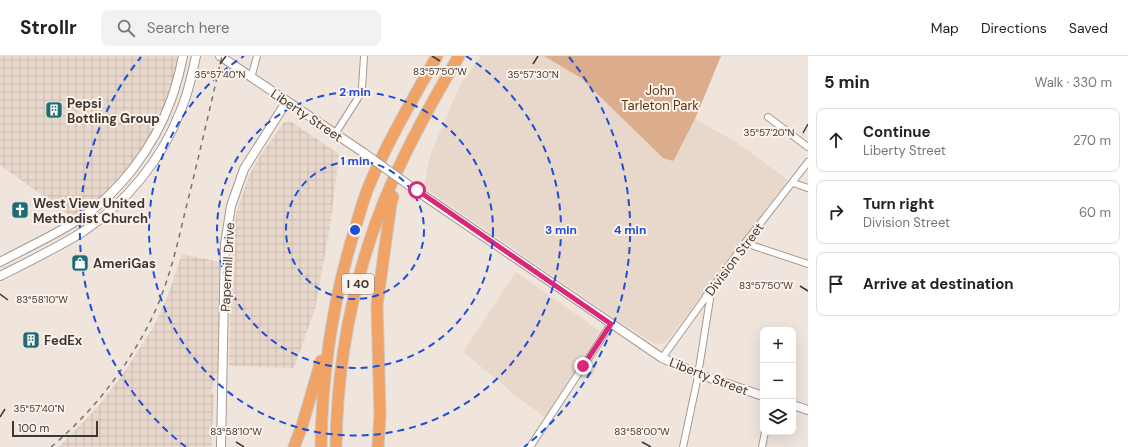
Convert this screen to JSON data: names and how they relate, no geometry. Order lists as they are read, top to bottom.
{
  "streets": {
    "highway": ["I 40"],
    "main road": ["Liberty Street", "Papermill Drive"],
    "street": ["Division Street"]
  },
  "crossings": [
    ["Liberty Street", "Division Street"],
    ["Liberty Street", "Papermill Drive"]
  ],
  "parks": ["John Tarleton Park"],
  "places": {
    "building": ["Pepsi Bottling Group", "FedEx"],
    "church": ["West View United Methodist Church"],
    "shop": ["AmeriGas"]
  },
  "scale_bar": "100 m",
  "page": {
    "header": "Strollr",
    "search": "Search here",
    "nav": ["Map", "Directions", "Saved"],
    "heading": ["5 min", "Walk · 330 m"],
    "list": [
      ["Continue", "Liberty Street", "270 m"],
      ["Turn right", "Division Street", "60 m"],
      "Arrive at destination"
    ],
    "map_buttons": ["+", "−"],
    "scale": "100 m"
  },
  "coordinates": [
    "83°57'50\"W",
    "35°57'40\"N",
    "35°57'30\"N",
    "35°57'20\"N",
    "83°58'10\"W",
    "83°58'00\"W"
  ],
  "rings": [
    "2 min",
    "1 min",
    "3 min",
    "4 min"
  ]
}
